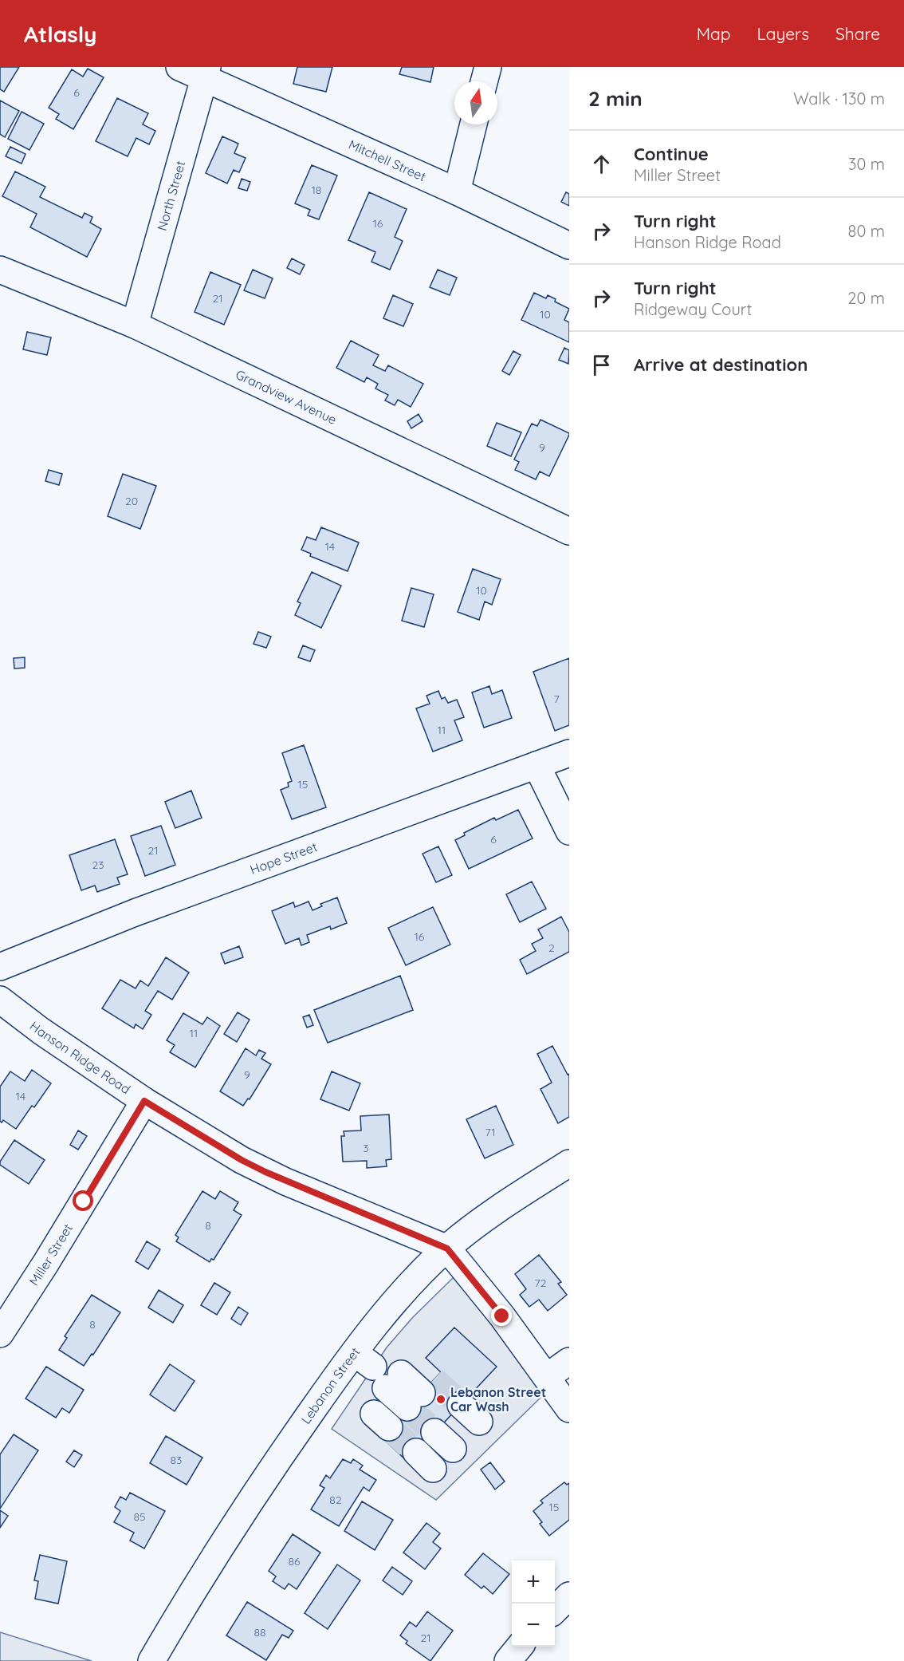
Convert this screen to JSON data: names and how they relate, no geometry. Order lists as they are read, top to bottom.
{
  "streets": {
    "main road": [
      "Mitchell Street",
      "North Street",
      "Grandview Avenue",
      "Hope Street",
      "Hanson Ridge Road",
      "Miller Street",
      "Lebanon Street"
    ]
  },
  "crossings": [
    ["Mitchell Street", "North Street"],
    ["North Street", "Grandview Avenue"],
    ["Hanson Ridge Road", "Miller Street"],
    ["Hanson Ridge Road", "Lebanon Street"]
  ],
  "places": ["Lebanon Street Car Wash"],
  "house_numbers": [
    "6",
    "18",
    "16",
    "21",
    "10",
    "9",
    "20",
    "14",
    "10",
    "7",
    "11",
    "15",
    "6",
    "21",
    "23",
    "16",
    "2",
    "11",
    "9",
    "14",
    "71",
    "3",
    "8",
    "72",
    "8",
    "83",
    "82",
    "15",
    "85",
    "86",
    "88",
    "21"
  ],
  "north": "top",
  "page": {
    "header": "Atlasly",
    "nav": ["Map", "Layers", "Share"],
    "heading": ["2 min", "Walk · 130 m"],
    "list": [
      ["Continue", "Miller Street", "30 m"],
      ["Turn right", "Hanson Ridge Road", "80 m"],
      ["Turn right", "Ridgeway Court", "20 m"],
      "Arrive at destination"
    ],
    "map_buttons": ["+", "−"]
  }
}
